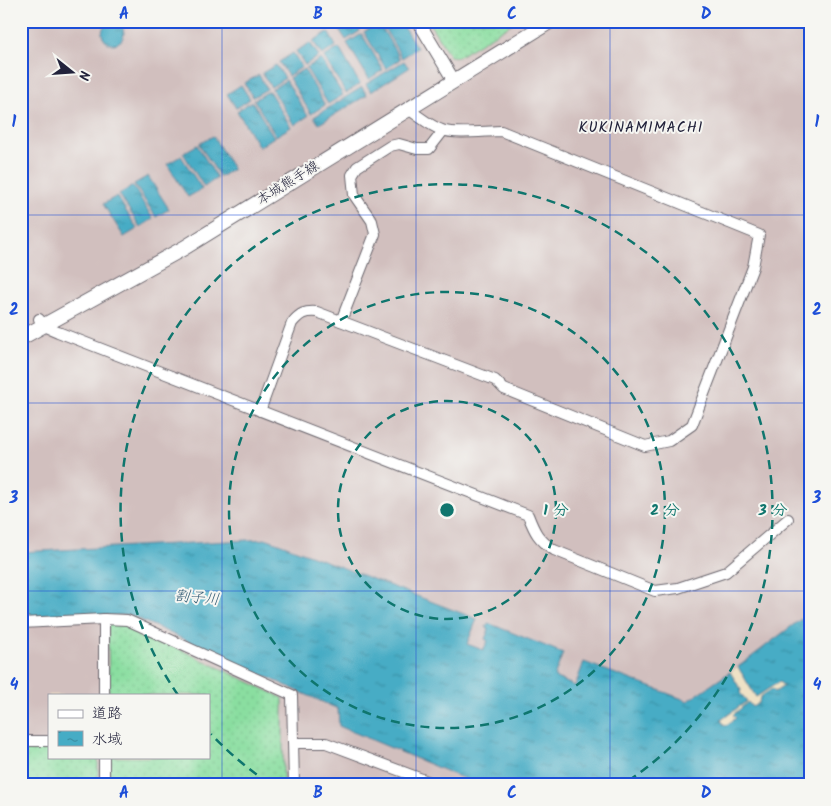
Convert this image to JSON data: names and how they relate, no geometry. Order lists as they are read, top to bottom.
{
  "streets": {
    "main road": ["本城熊手線"]
  },
  "districts": ["KUKINAMIMACHI"],
  "water": ["割子川"],
  "legend": ["道路", "水域"],
  "north": "right",
  "grid": {
    "columns": [
      "A",
      "B",
      "C",
      "D"
    ],
    "rows": [
      "1",
      "2",
      "3",
      "4"
    ]
  },
  "rings": ["1 分", "2 分", "3 分"]
}
